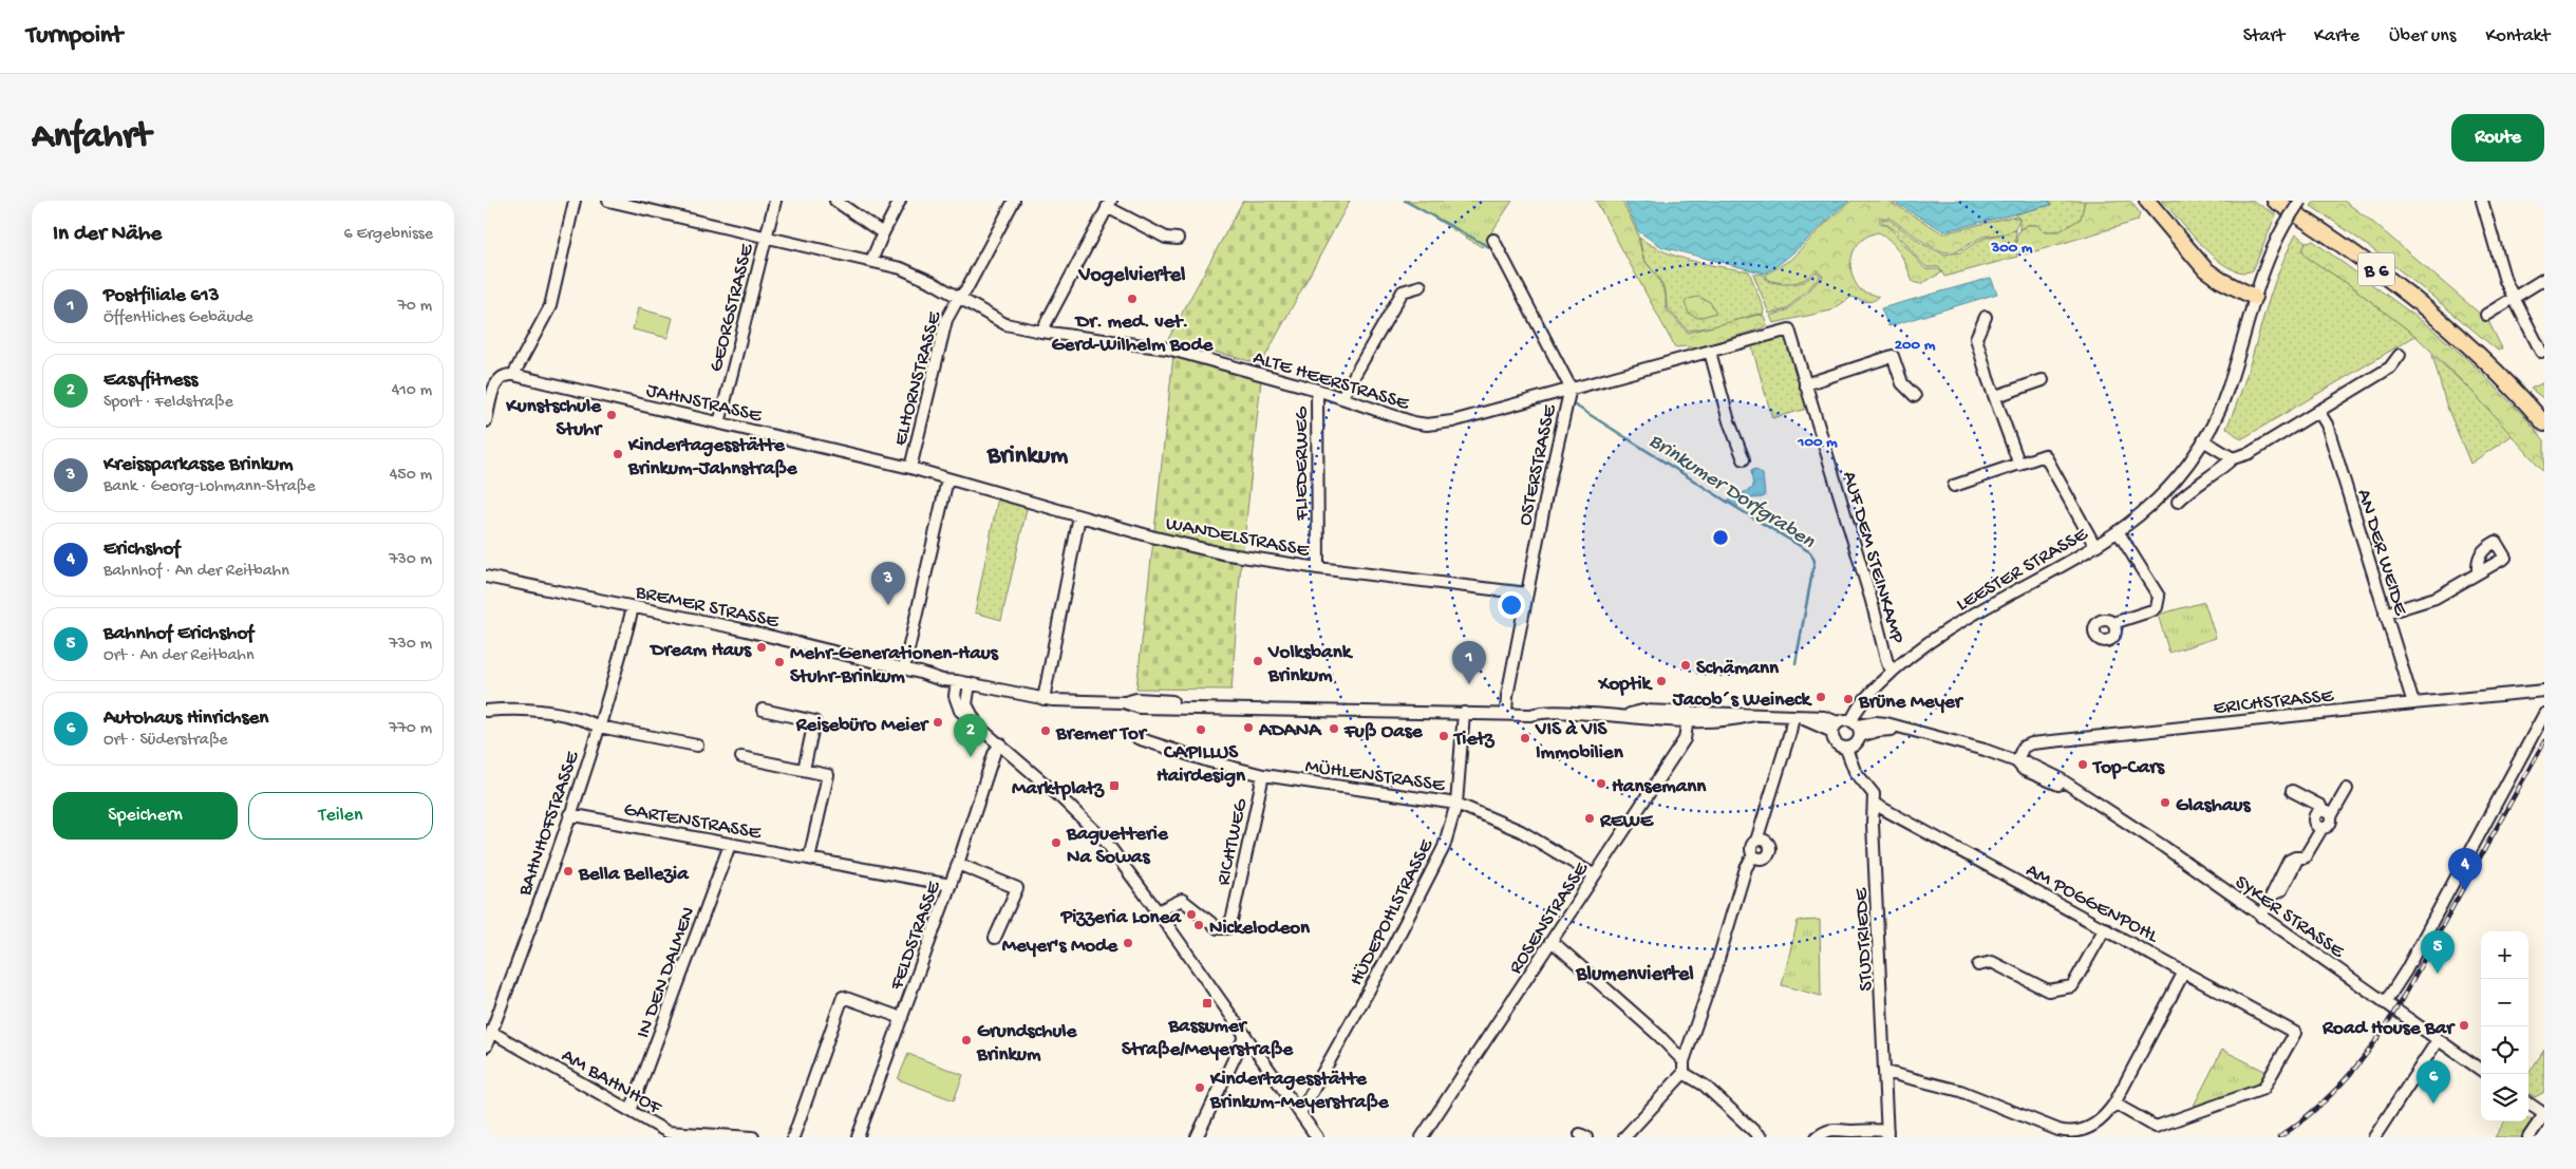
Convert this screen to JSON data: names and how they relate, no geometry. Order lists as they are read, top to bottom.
{
  "streets": {
    "highway": ["B 6"],
    "street": [
      "GEORGSTRASSE",
      "ELHORNSTRASSE",
      "ALTE HEERSTRASSE",
      "JAHNSTRASSE",
      "FLIEDERWEG",
      "OSTERSTRASSE",
      "WANDELSTRASSE",
      "AN DER WEIDE",
      "AUF DEM STEINKAMP",
      "LEESTER STRASSE",
      "BREMER STRASSE",
      "ERICHSTRASSE",
      "MÜHLENSTRASSE",
      "GARTENSTRASSE",
      "BAHNHOFSTRASSE",
      "RICHTWEG",
      "AM POGGENPOHL",
      "HÜDEPOHLSTRASSE",
      "SYKER STRASSE",
      "ROSENSTRASSE",
      "FELDSTRASSE",
      "STUDTRIEDE",
      "IN DEN DALMEN",
      "AM BAHNHOF"
    ]
  },
  "crossings": [
    ["GEORGSTRASSE", "ALTE HEERSTRASSE"],
    ["GEORGSTRASSE", "JAHNSTRASSE"],
    ["ELHORNSTRASSE", "ALTE HEERSTRASSE"],
    ["ELHORNSTRASSE", "JAHNSTRASSE"],
    ["ALTE HEERSTRASSE", "FLIEDERWEG"],
    ["ALTE HEERSTRASSE", "OSTERSTRASSE"],
    ["ALTE HEERSTRASSE", "AUF DEM STEINKAMP"],
    ["JAHNSTRASSE", "WANDELSTRASSE"],
    ["FLIEDERWEG", "WANDELSTRASSE"],
    ["OSTERSTRASSE", "WANDELSTRASSE"],
    ["AN DER WEIDE", "ERICHSTRASSE"],
    ["AUF DEM STEINKAMP", "LEESTER STRASSE"],
    ["LEESTER STRASSE", "SYKER STRASSE"],
    ["BREMER STRASSE", "BAHNHOFSTRASSE"],
    ["ERICHSTRASSE", "SYKER STRASSE"],
    ["MÜHLENSTRASSE", "RICHTWEG"],
    ["MÜHLENSTRASSE", "HÜDEPOHLSTRASSE"],
    ["MÜHLENSTRASSE", "ROSENSTRASSE"],
    ["GARTENSTRASSE", "BAHNHOFSTRASSE"],
    ["GARTENSTRASSE", "FELDSTRASSE"],
    ["GARTENSTRASSE", "IN DEN DALMEN"],
    ["BAHNHOFSTRASSE", "AM BAHNHOF"],
    ["AM POGGENPOHL", "STUDTRIEDE"],
    ["SYKER STRASSE", "STUDTRIEDE"],
    ["IN DEN DALMEN", "AM BAHNHOF"]
  ],
  "districts": ["Vogelviertel", "Brinkum", "Blumenviertel"],
  "water": ["Brinkumer Dorfgraben"],
  "places": {
    "other": [
      "Dr. med. vet. Gerd-Wilhelm Bode",
      "Kunstschule Stuhr",
      "Kindertagesstätte Brinkum-Jahnstraße",
      "Dream Haus",
      "Volksbank Brinkum",
      "Mehr-Generationen-Haus Stuhr-Brinkum",
      "Schämann",
      "Xoptik",
      "Jacob´s Weineck",
      "Brüne Meyer",
      "Reisebüro Meier",
      "ADANA",
      "Fuß Oase",
      "CAPILLUS Hairdesign",
      "Bremer Tor",
      "Tietz",
      "VIS à VIS Immobilien",
      "Top-Cars",
      "Hansemann",
      "Glashaus",
      "REWE",
      "Baguetterie Na Sowas",
      "Bella Bellezia",
      "Pizzeria Lonea",
      "Nickelodeon",
      "Meyer's Mode",
      "Road House Bar",
      "Grundschule Brinkum",
      "Kindertagesstätte Brinkum-Meyerstraße"
    ],
    "transit": ["Marktplatz", "Bassumer Straße/Meyerstraße"]
  },
  "page": {
    "header": "Turnpoint",
    "nav": [
      "Start",
      "Karte",
      "Über uns",
      "Kontakt"
    ],
    "buttons": [
      "Route",
      ["Speichern", "Teilen"]
    ],
    "title": "Anfahrt",
    "heading": ["In der Nähe", "6 Ergebnisse"],
    "list": [
      {
        "mark": "1",
        "name": "Postfiliale 613",
        "note": "Öffentliches Gebäude",
        "value": "70 m"
      },
      {
        "mark": "2",
        "name": "Easyfitness",
        "note": "Sport · Feldstraße",
        "value": "410 m"
      },
      {
        "mark": "3",
        "name": "Kreissparkasse Brinkum",
        "note": "Bank · Georg-Lohmann-Straße",
        "value": "450 m"
      },
      {
        "mark": "4",
        "name": "Erichshof",
        "note": "Bahnhof · An der Reitbahn",
        "value": "730 m"
      },
      {
        "mark": "5",
        "name": "Bahnhof Erichshof",
        "note": "Ort · An der Reitbahn",
        "value": "730 m"
      },
      {
        "mark": "6",
        "name": "Autohaus Hinrichsen",
        "note": "Ort · Süderstraße",
        "value": "770 m"
      }
    ],
    "pins": [
      "3",
      "1",
      "2",
      "4",
      "5",
      "6"
    ],
    "map_buttons": ["+", "−"]
  },
  "rings": ["300 m", "200 m", "100 m"]
}
